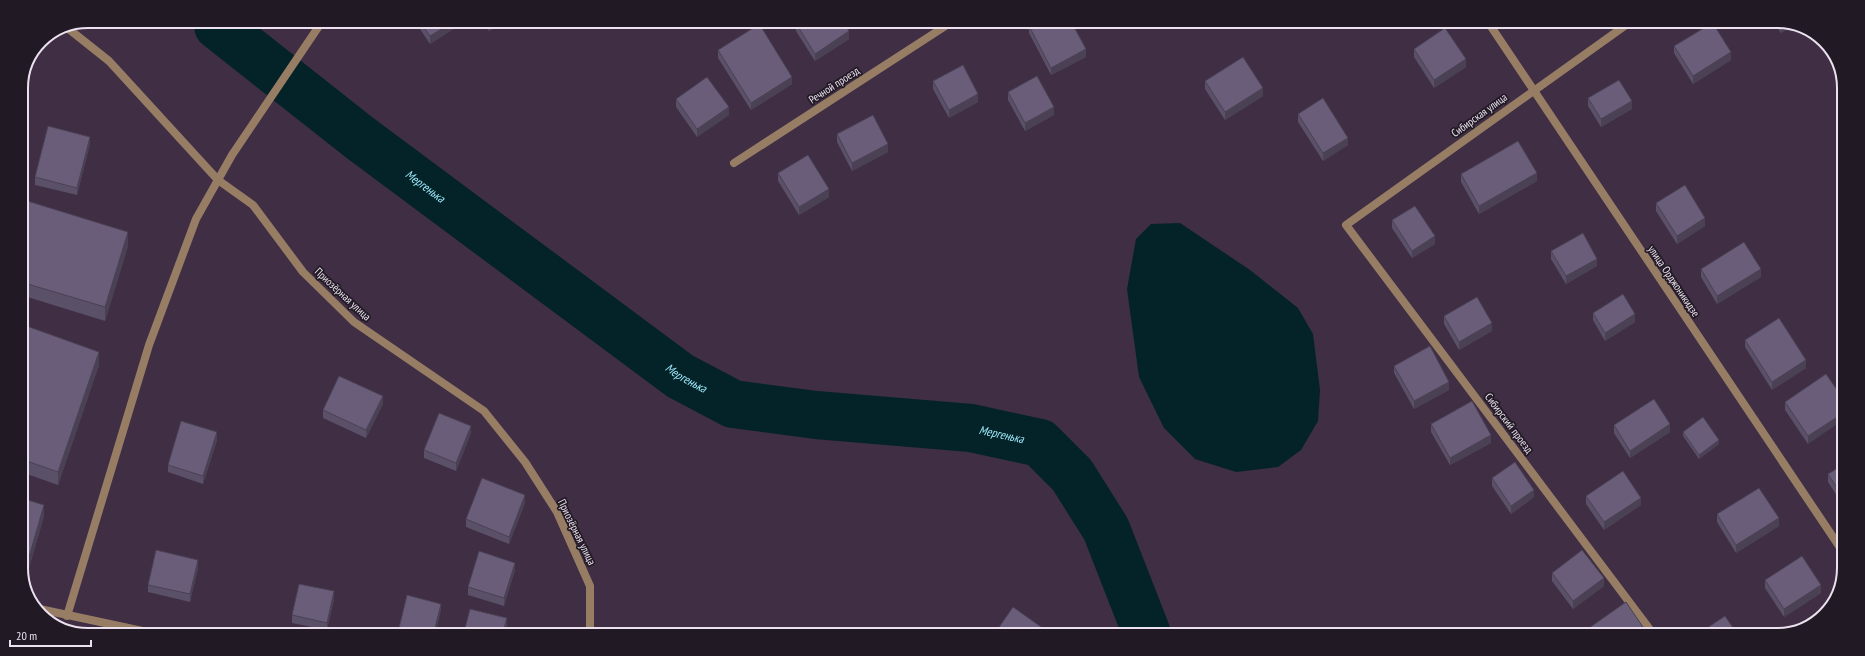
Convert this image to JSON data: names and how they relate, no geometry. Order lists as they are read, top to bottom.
{
  "streets": {
    "street": [
      "Речной проезд",
      "Сибирская улица",
      "улица Орджоникидзе",
      "Приозёрная улица",
      "Сибирский проезд"
    ]
  },
  "crossings": [
    ["Сибирская улица", "улица Орджоникидзе"],
    ["Сибирская улица", "Сибирский проезд"]
  ],
  "water": ["Мергенька"],
  "scale_bar": "20 m"
}
